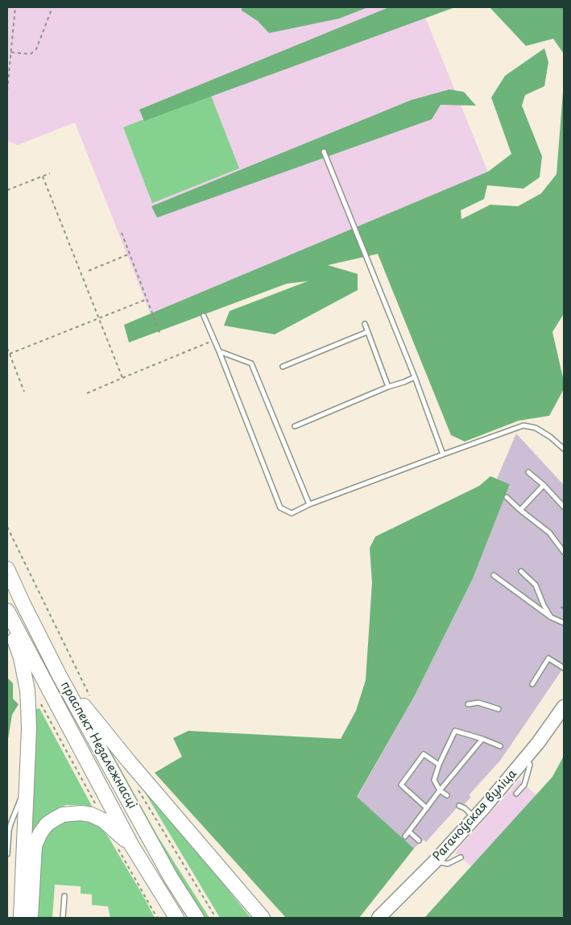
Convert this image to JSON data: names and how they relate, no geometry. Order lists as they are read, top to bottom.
{
  "streets": {
    "highway": ["праспект Незалежнасці"],
    "main road": ["Рагачоўская вуліца"]
  }
}
